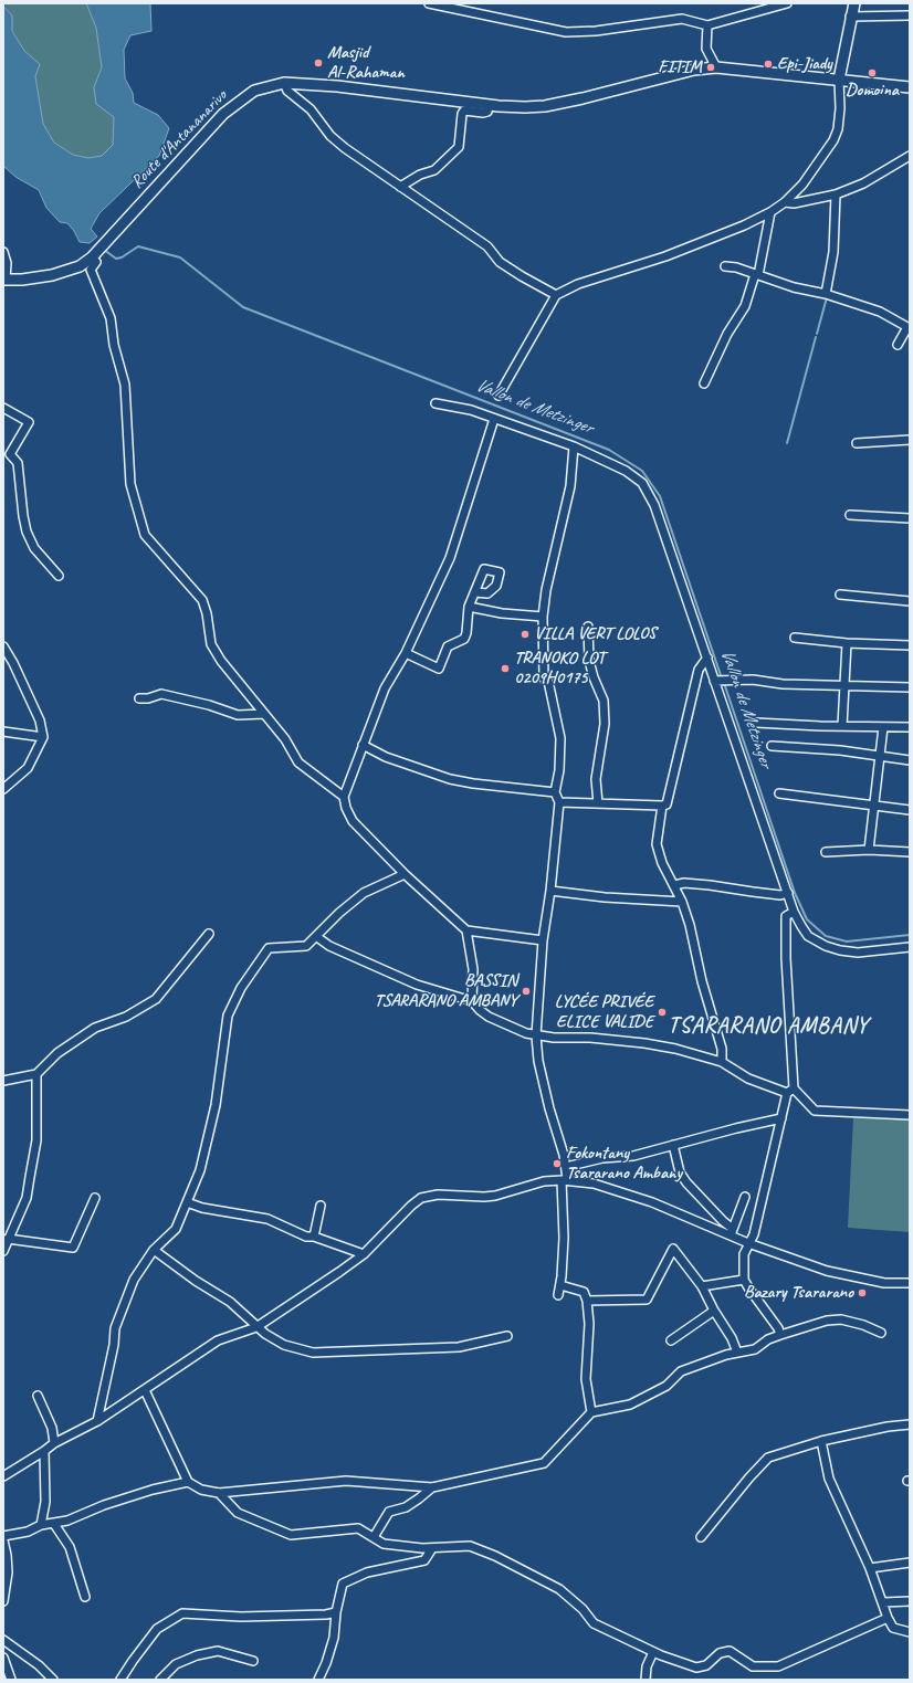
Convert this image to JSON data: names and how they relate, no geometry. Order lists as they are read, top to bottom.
{
  "streets": {
    "main road": ["Route d'Antananarivo"]
  },
  "districts": ["TSARARANO AMBANY"],
  "water": ["Vallon de Metzinger"],
  "places": [
    "Masjid Al-Rahaman",
    "Epi-Jiady",
    "FITIM",
    "Domoina",
    "VILLA VERT LOLOS",
    "TRANOKO LOT 0209H0175",
    "BASSIN TSARARANO AMBANY",
    "LYCÉE PRIVÉE ELICE VALIDE",
    "Fokontany Tsararano Ambany",
    "Bazary Tsararano"
  ]
}
